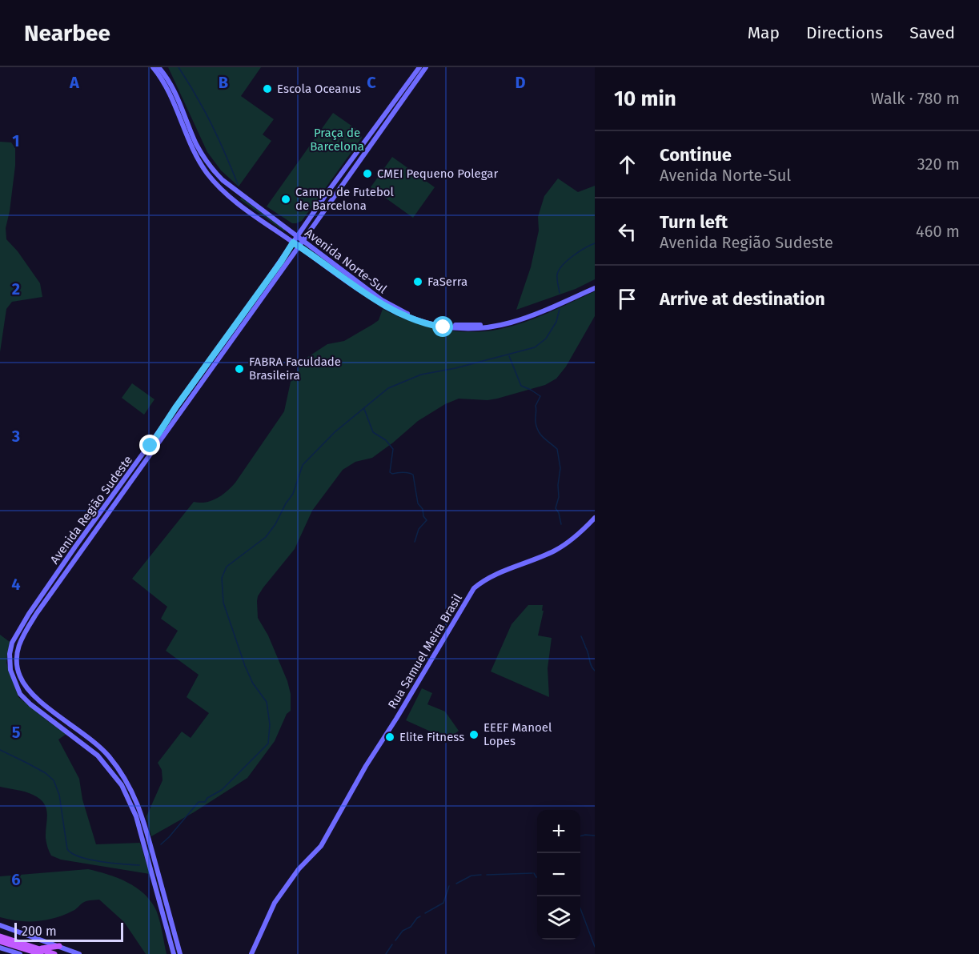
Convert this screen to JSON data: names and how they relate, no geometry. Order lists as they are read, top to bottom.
{
  "streets": {
    "street": ["Avenida Norte-Sul", "Avenida Região Sudeste", "Rua Samuel Meira Brasil"]
  },
  "crossings": [
    ["Avenida Norte-Sul", "Avenida Região Sudeste"]
  ],
  "parks": ["Praça de Barcelona"],
  "places": [
    "Escola Oceanus",
    "CMEI Pequeno Polegar",
    "Campo de Futebol de Barcelona",
    "FaSerra",
    "FABRA Faculdade Brasileira",
    "EEEF Manoel Lopes",
    "Elite Fitness"
  ],
  "scale_bar": "200 m",
  "page": {
    "header": "Nearbee",
    "nav": ["Map", "Directions", "Saved"],
    "heading": ["10 min", "Walk · 780 m"],
    "list": [
      ["Continue", "Avenida Norte-Sul", "320 m"],
      ["Turn left", "Avenida Região Sudeste", "460 m"],
      "Arrive at destination"
    ],
    "map_buttons": ["+", "−"],
    "scale": "200 m"
  },
  "grid": {
    "columns": [
      "A",
      "B",
      "C",
      "D"
    ],
    "rows": [
      "1",
      "2",
      "3",
      "4",
      "5",
      "6"
    ]
  }
}
